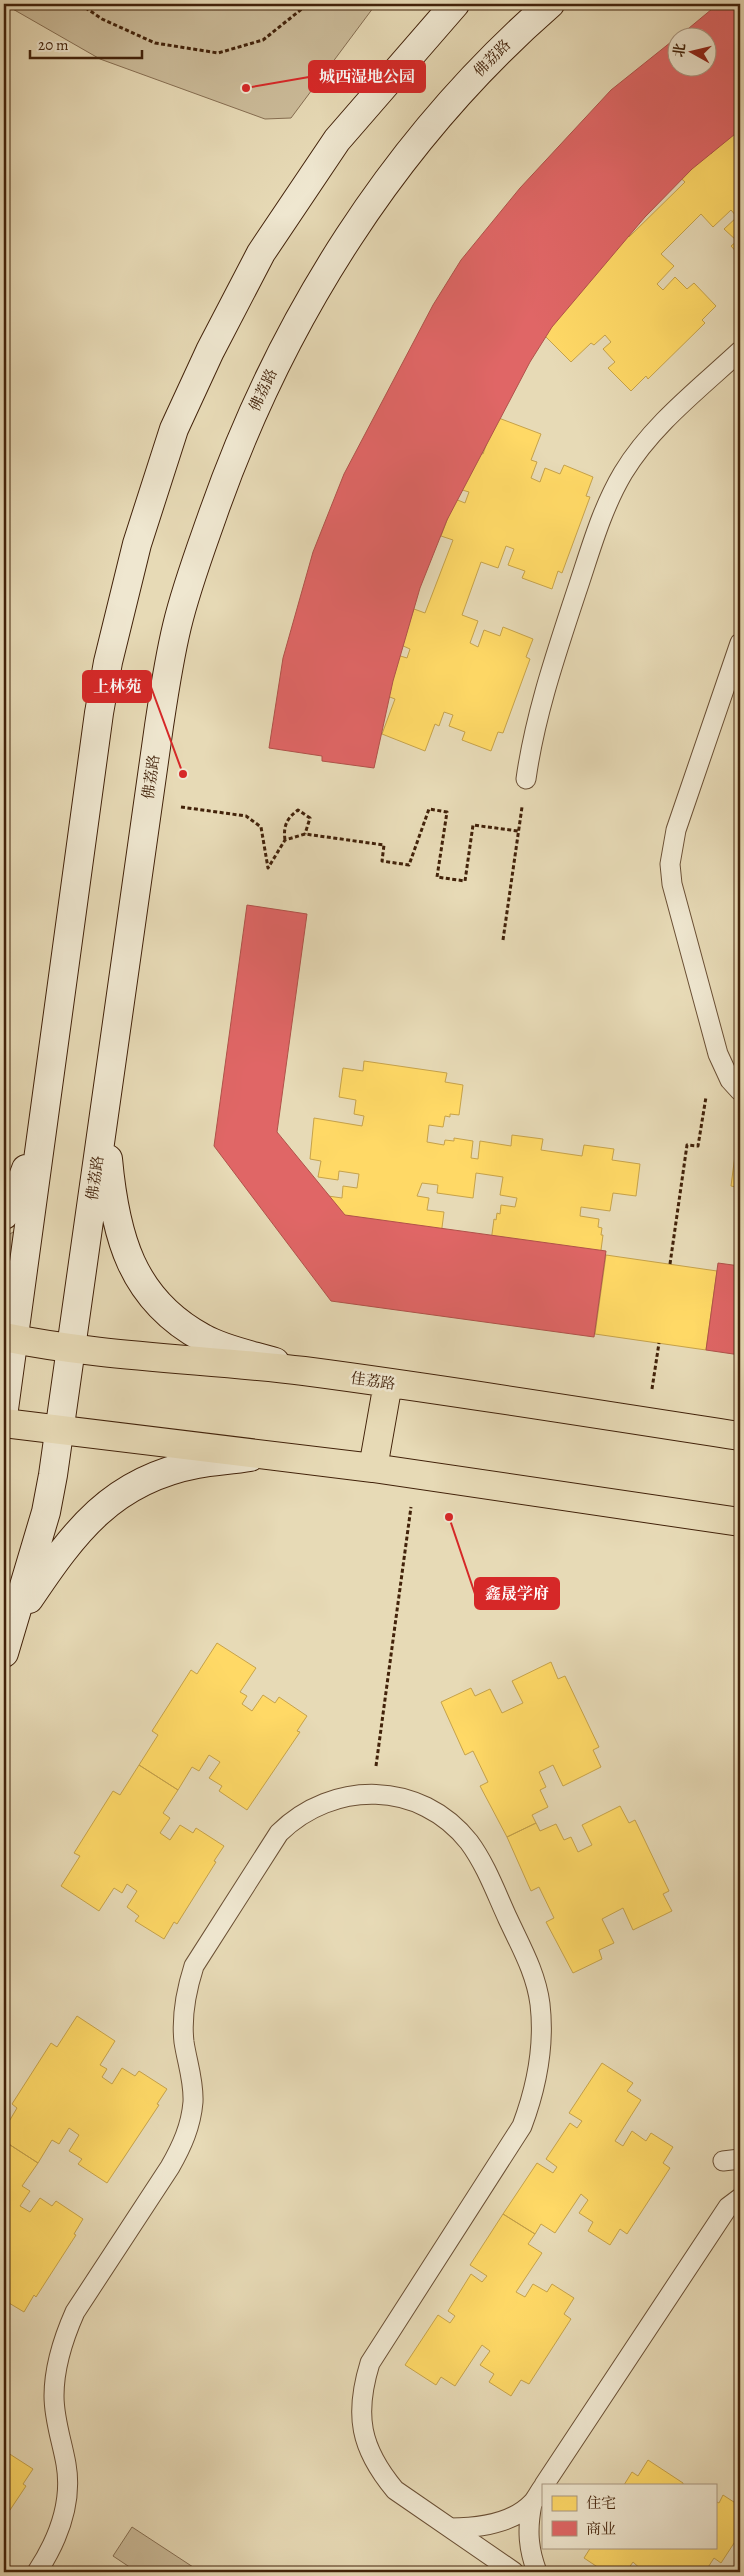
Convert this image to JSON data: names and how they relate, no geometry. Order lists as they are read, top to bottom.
{
  "streets": {
    "main road": ["佛荔路", "佳荔路"]
  },
  "crossings": [
    ["佛荔路", "佳荔路"]
  ],
  "places": ["城西湿地公园", "上林苑", "鑫晟学府"],
  "legend": ["住宅", "商业"],
  "scale_bar": "20 m",
  "north": "left"
}
